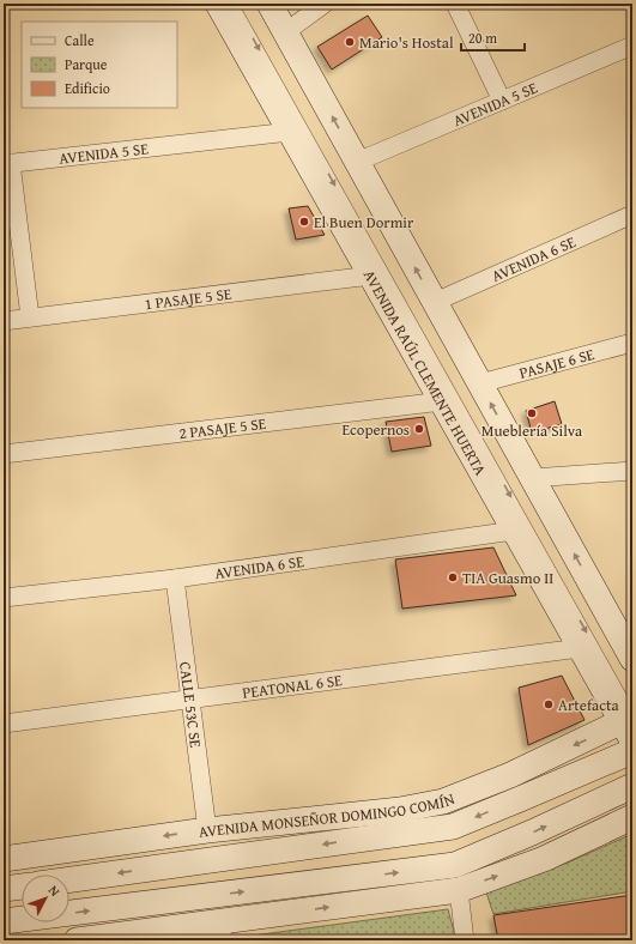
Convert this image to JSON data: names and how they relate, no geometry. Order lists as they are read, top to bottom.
{
  "streets": {
    "main road": ["AVENIDA RAÚL CLEMENTE HUERTA", "AVENIDA MONSEÑOR DOMINGO COMÍN"],
    "street": [
      "AVENIDA 5 SE",
      "AVENIDA 6 SE",
      "1 PASAJE 5 SE",
      "PASAJE 6 SE",
      "2 PASAJE 5 SE",
      "PEATONAL 6 SE",
      "CALLE 53C SE"
    ]
  },
  "crossings": [
    ["AVENIDA 5 SE", "AVENIDA RAÚL CLEMENTE HUERTA"],
    ["AVENIDA 6 SE", "AVENIDA RAÚL CLEMENTE HUERTA"],
    ["AVENIDA 6 SE", "CALLE 53C SE"],
    ["1 PASAJE 5 SE", "AVENIDA RAÚL CLEMENTE HUERTA"],
    ["AVENIDA RAÚL CLEMENTE HUERTA", "2 PASAJE 5 SE"],
    ["AVENIDA RAÚL CLEMENTE HUERTA", "PEATONAL 6 SE"],
    ["AVENIDA RAÚL CLEMENTE HUERTA", "AVENIDA MONSEÑOR DOMINGO COMÍN"],
    ["PEATONAL 6 SE", "CALLE 53C SE"],
    ["CALLE 53C SE", "AVENIDA MONSEÑOR DOMINGO COMÍN"]
  ],
  "places": [
    "Mario's Hostal",
    "El Buen Dormir",
    "Mueblería Silva",
    "Ecopernos",
    "TIA Guasmo II",
    "Artefacta"
  ],
  "legend": ["Calle", "Parque", "Edificio"],
  "scale_bar": "20 m",
  "north": "top right"
}
